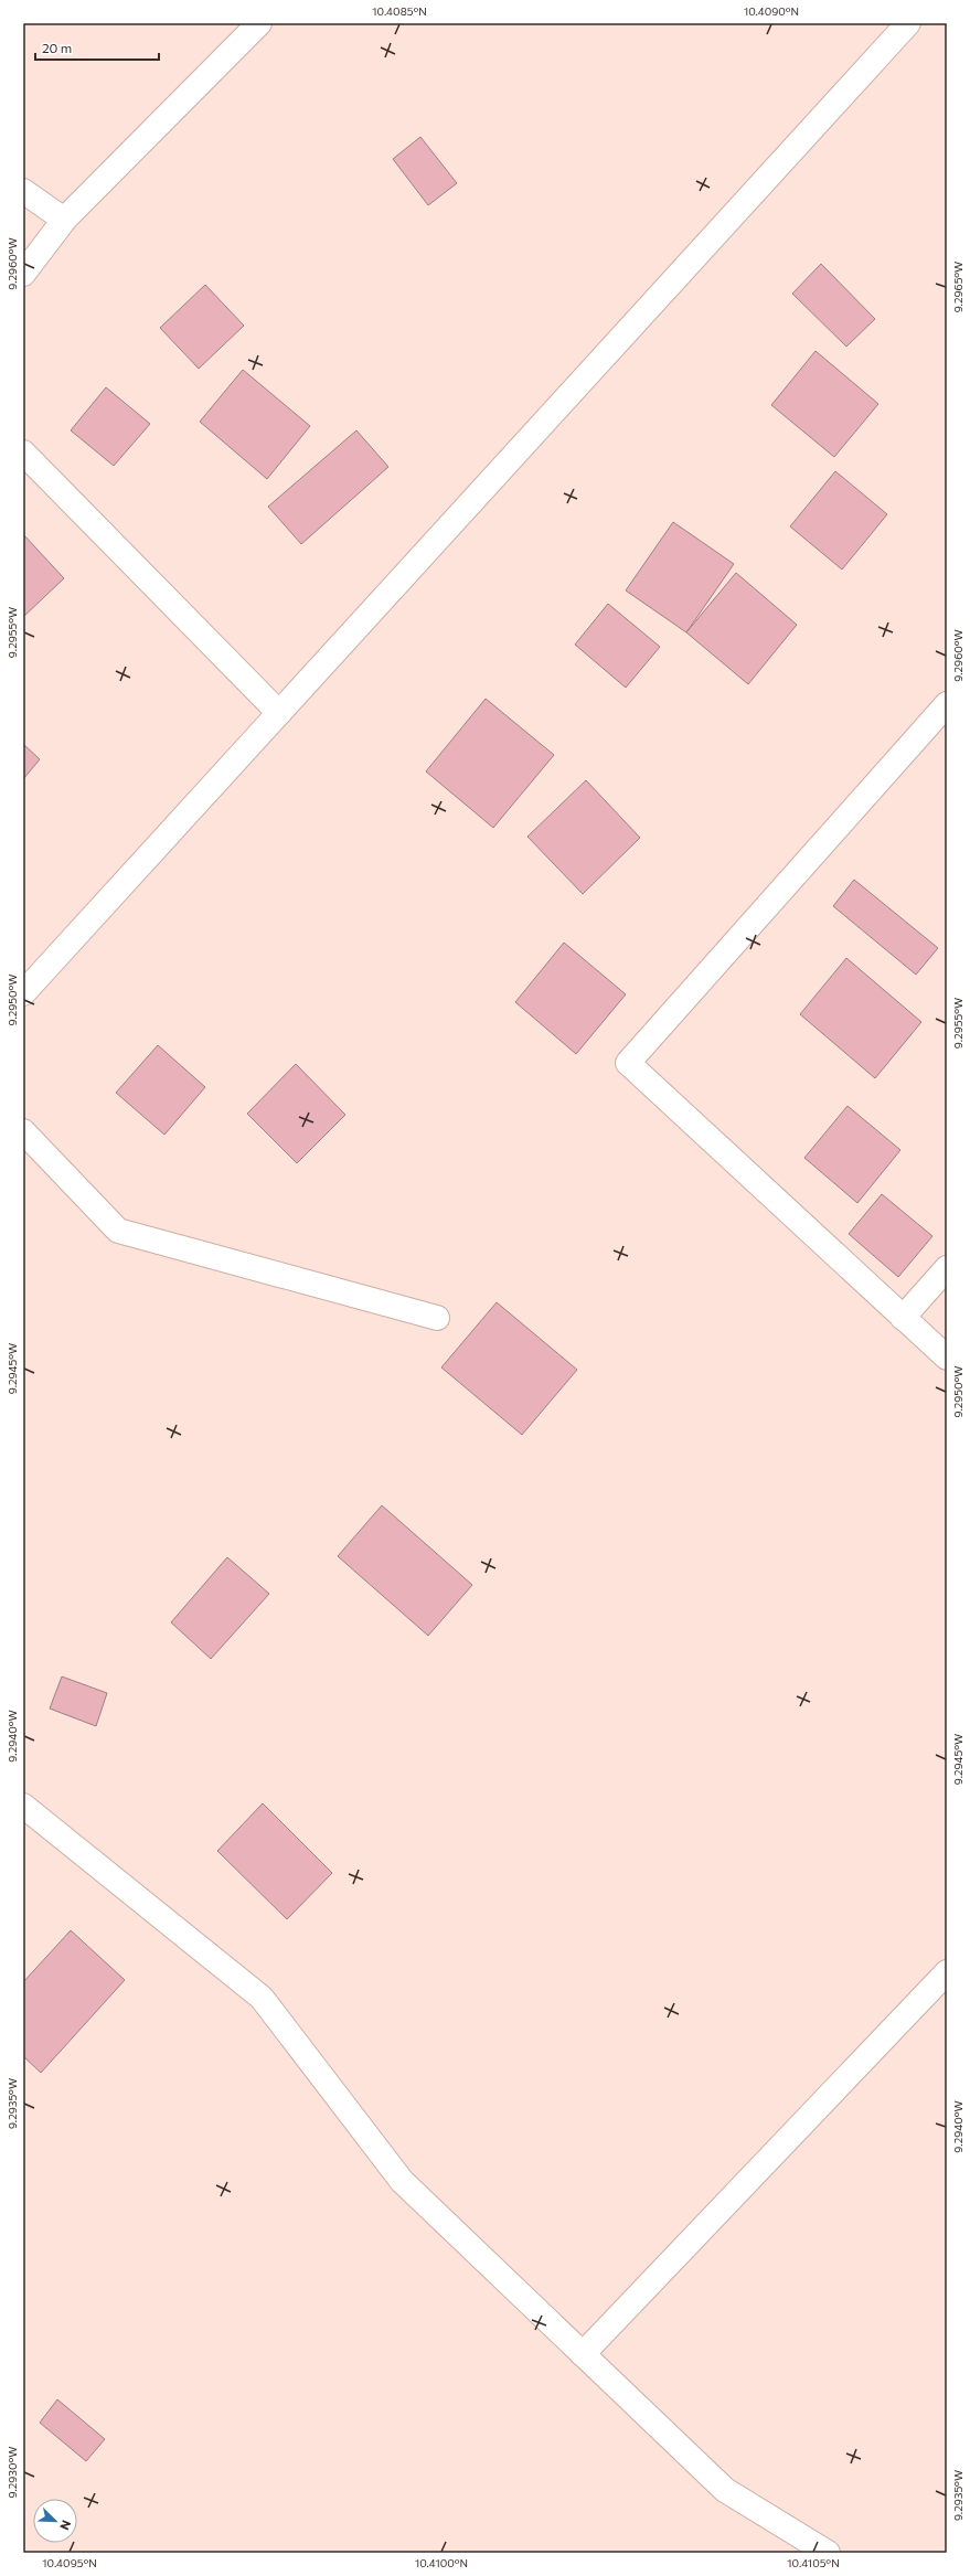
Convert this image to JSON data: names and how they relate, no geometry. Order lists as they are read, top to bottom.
{
  "scale_bar": "20 m",
  "north": "bottom right",
  "coordinates": [
    "10.4085°N",
    "10.4090°N",
    "9.2960°W",
    "9.2965°W",
    "9.2955°W",
    "9.2950°W",
    "9.2945°W",
    "9.2940°W",
    "9.2935°W",
    "9.2930°W",
    "10.4095°N",
    "10.4100°N",
    "10.4105°N"
  ]
}
